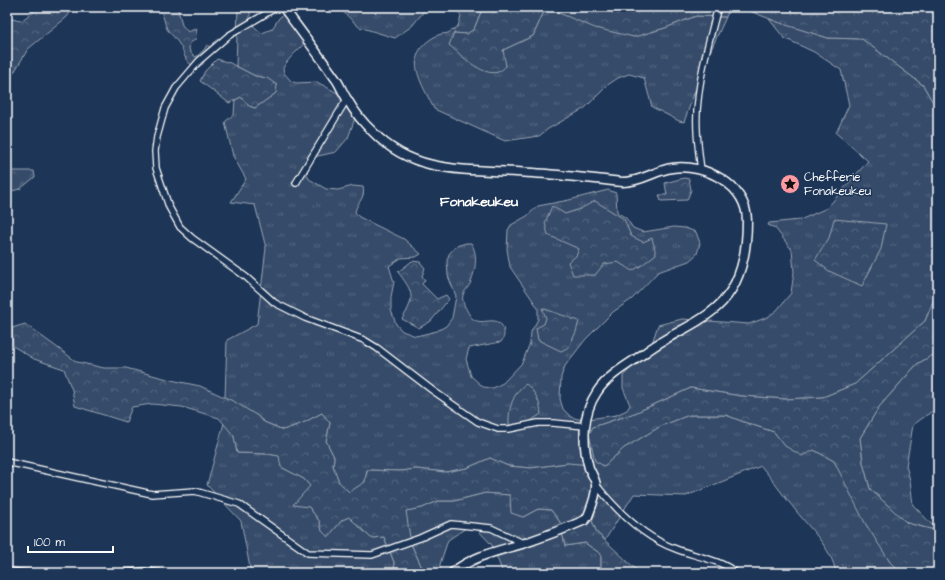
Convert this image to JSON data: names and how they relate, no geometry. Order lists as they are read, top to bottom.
{
  "districts": ["Fonakeukeu"],
  "places": {
    "place": ["Chefferie Fonakeukeu"]
  },
  "scale_bar": "100 m"
}
